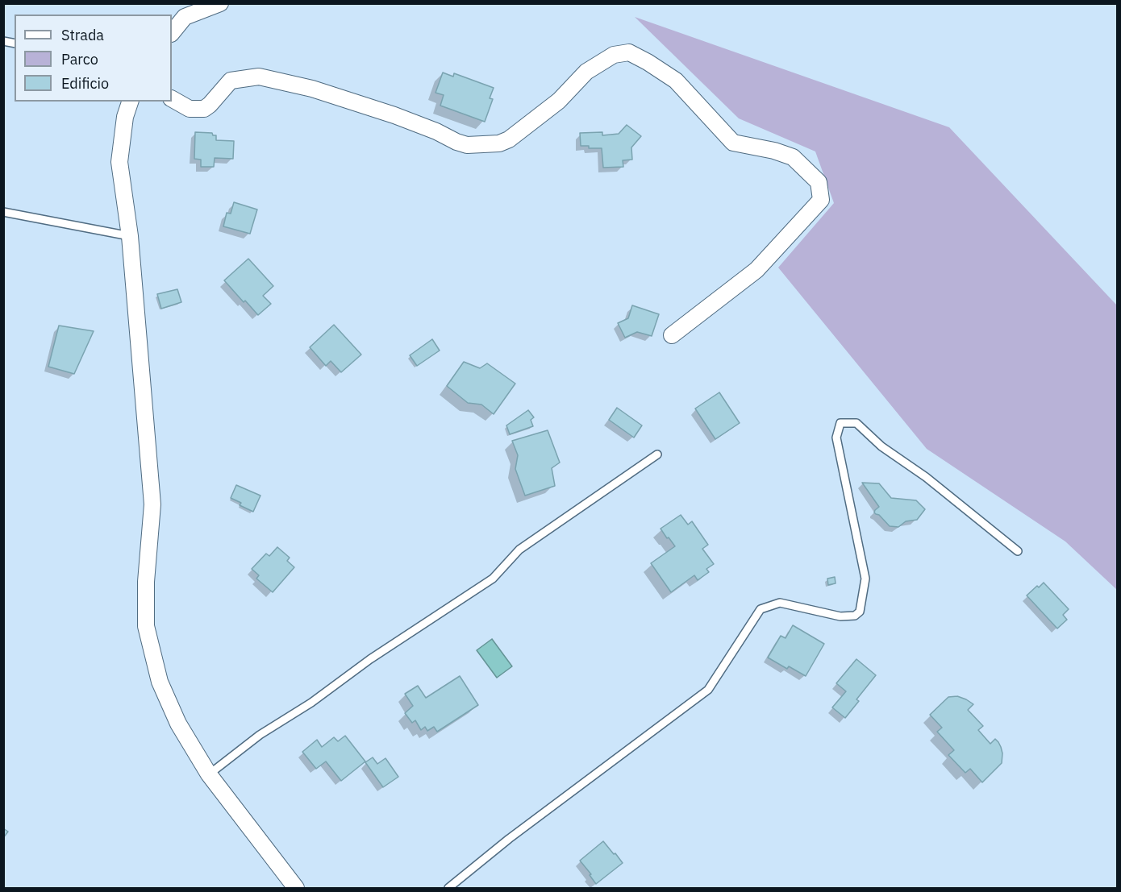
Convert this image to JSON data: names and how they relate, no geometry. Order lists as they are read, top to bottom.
{
  "legend": ["Strada", "Parco", "Edificio"]
}
